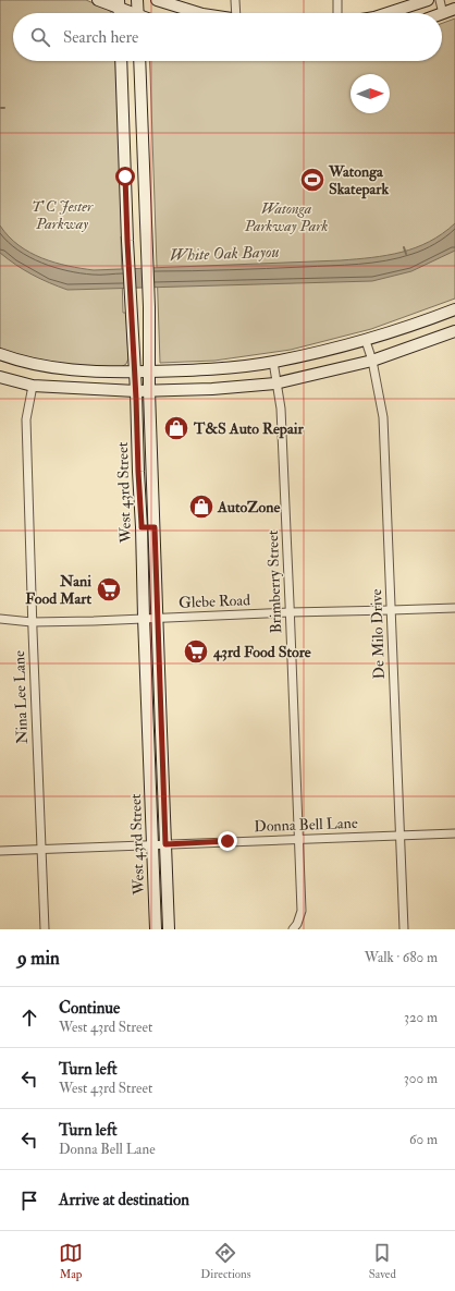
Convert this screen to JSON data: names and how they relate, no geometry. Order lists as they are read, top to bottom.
{
  "streets": {
    "main road": ["West 43rd Street"],
    "street": [
      "Brimberry Street",
      "Glebe Road",
      "De Milo Drive",
      "Nina Lee Lane",
      "Donna Bell Lane"
    ]
  },
  "crossings": [
    ["West 43rd Street", "Glebe Road"],
    ["West 43rd Street", "Donna Bell Lane"],
    ["Brimberry Street", "Glebe Road"],
    ["Brimberry Street", "Donna Bell Lane"],
    ["Glebe Road", "De Milo Drive"],
    ["Glebe Road", "Nina Lee Lane"],
    ["De Milo Drive", "Donna Bell Lane"],
    ["Nina Lee Lane", "Donna Bell Lane"]
  ],
  "water": ["White Oak Bayou"],
  "parks": ["T C Jester Parkway", "Watonga Parkway Park"],
  "places": {
    "sports": ["Watonga Skatepark"],
    "shop": ["T&S Auto Repair", "AutoZone"],
    "supermarket": ["Nani Food Mart", "43rd Food Store"]
  },
  "north": "right",
  "page": {
    "search": "Search here",
    "heading": ["9 min", "Walk · 680 m"],
    "list": [
      ["Continue", "West 43rd Street", "320 m"],
      ["Turn left", "West 43rd Street", "300 m"],
      ["Turn left", "Donna Bell Lane", "60 m"],
      "Arrive at destination"
    ],
    "nav": ["Map", "Directions", "Saved"]
  }
}
